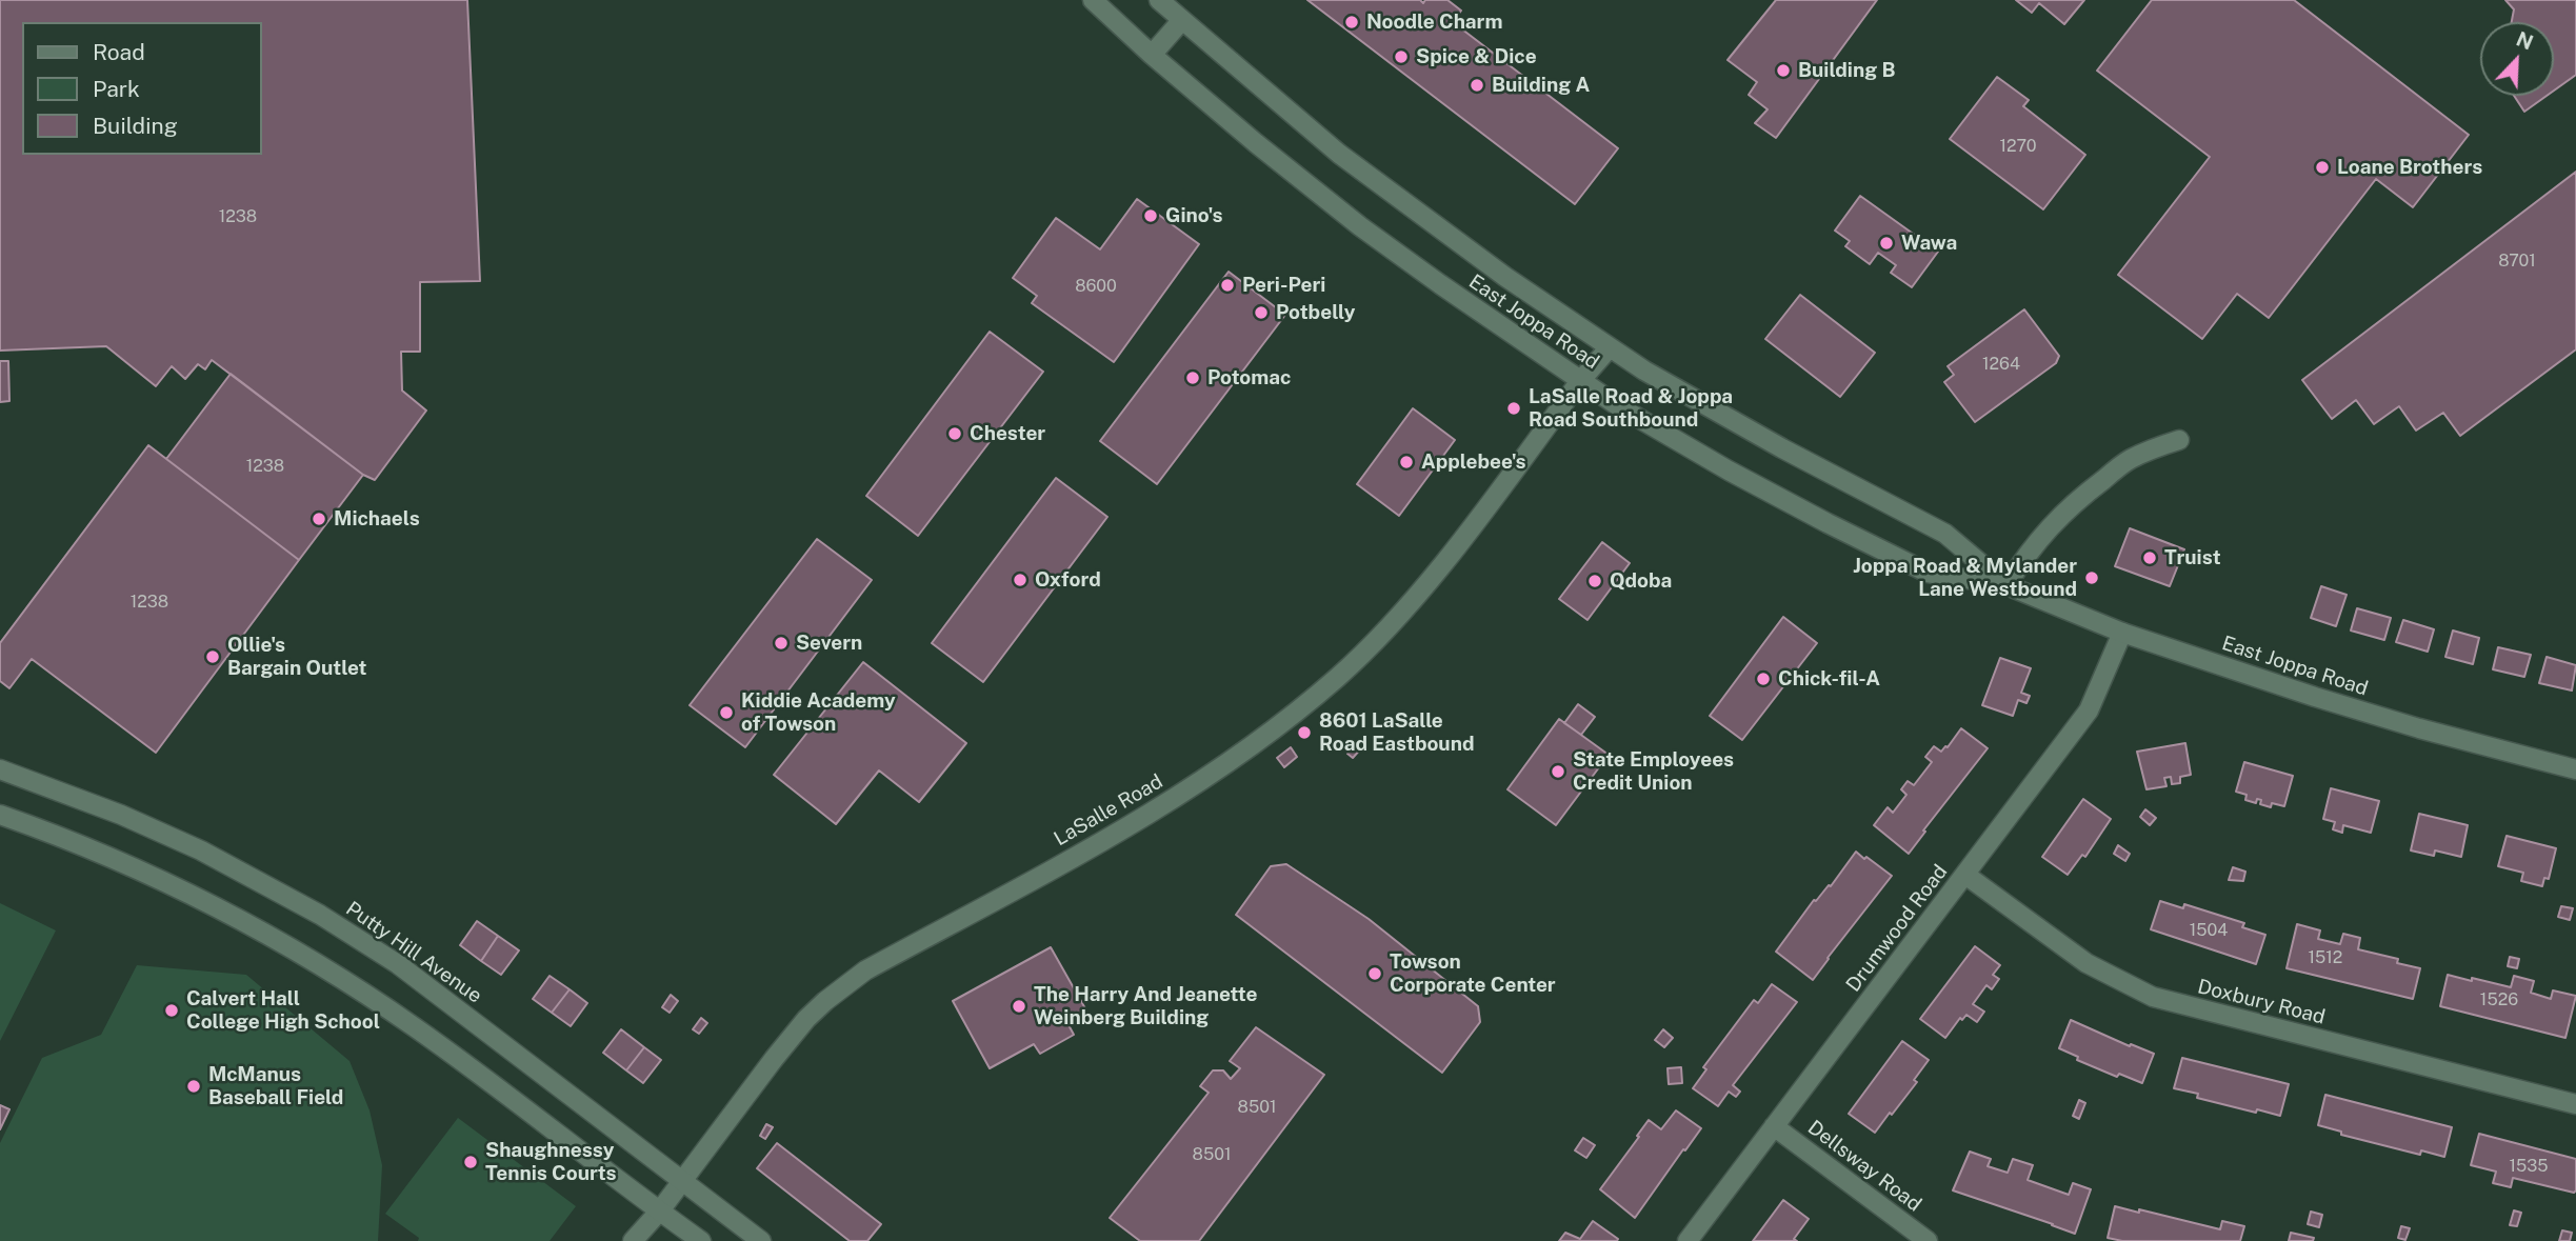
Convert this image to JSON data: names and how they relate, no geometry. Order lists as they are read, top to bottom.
{
  "streets": {
    "street": [
      "East Joppa Road",
      "LaSalle Road",
      "Drumwood Road",
      "Putty Hill Avenue",
      "Doxbury Road",
      "Dellsway Road"
    ]
  },
  "crossings": [
    ["East Joppa Road", "LaSalle Road"],
    ["East Joppa Road", "Drumwood Road"],
    ["LaSalle Road", "Putty Hill Avenue"],
    ["Drumwood Road", "Doxbury Road"],
    ["Drumwood Road", "Dellsway Road"]
  ],
  "places": [
    "Noodle Charm",
    "Spice & Dice",
    "Building B",
    "Building A",
    "Loane Brothers",
    "Gino's",
    "Wawa",
    "Peri-Peri",
    "Potbelly",
    "Potomac",
    "LaSalle Road & Joppa Road Southbound",
    "Chester",
    "Applebee's",
    "Michaels",
    "Truist",
    "Joppa Road & Mylander Lane Westbound",
    "Oxford",
    "Qdoba",
    "Severn",
    "Ollie's Bargain Outlet",
    "Chick-fil-A",
    "Kiddie Academy of Towson",
    "8601 LaSalle Road Eastbound",
    "State Employees Credit Union",
    "Towson Corporate Center",
    "The Harry And Jeanette Weinberg Building",
    "Calvert Hall College High School",
    "McManus Baseball Field",
    "Shaughnessy Tennis Courts"
  ],
  "house_numbers": [
    "1270",
    "1238",
    "8701",
    "8600",
    "1264",
    "1238",
    "1238",
    "1504",
    "1512",
    "1526",
    "8501",
    "8501",
    "1535"
  ],
  "legend": ["Road", "Park", "Building"],
  "north": "top right"
}
